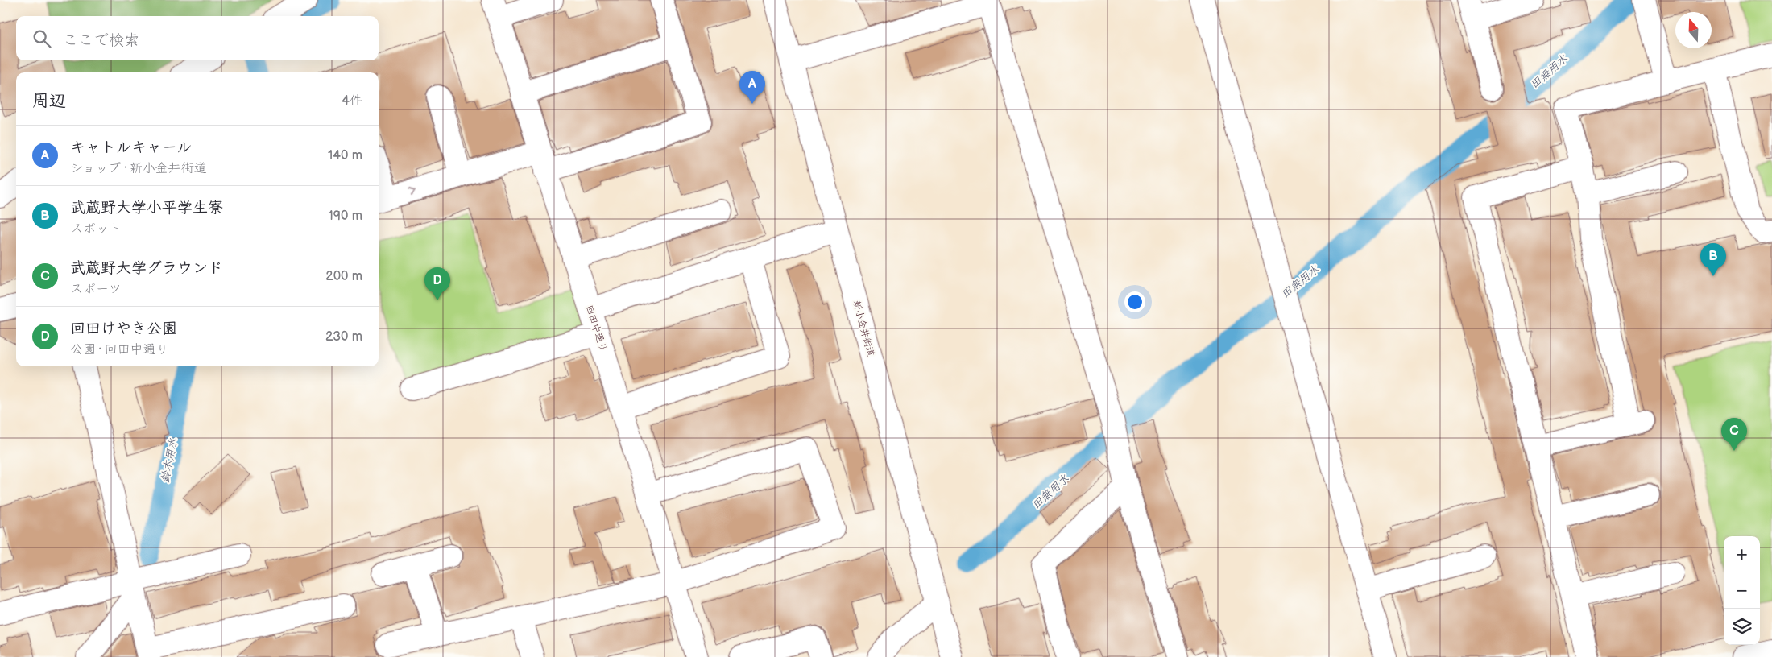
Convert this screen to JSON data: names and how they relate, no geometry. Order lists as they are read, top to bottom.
{
  "streets": {
    "street": ["回田中通り", "新小金井街道"]
  },
  "water": ["田無用水", "鈴木用水"],
  "north": "top",
  "page": {
    "search": "ここで検索",
    "pins": [
      "A",
      "B",
      "D",
      "C"
    ],
    "heading": ["周辺", "4件"],
    "list": [
      {
        "mark": "A",
        "name": "キャトルキャール",
        "note": "ショップ · 新小金井街道",
        "value": "140 m"
      },
      {
        "mark": "B",
        "name": "武蔵野大学小平学生寮",
        "note": "スポット",
        "value": "190 m"
      },
      {
        "mark": "C",
        "name": "武蔵野大学グラウンド",
        "note": "スポーツ",
        "value": "200 m"
      },
      {
        "mark": "D",
        "name": "回田けやき公園",
        "note": "公園 · 回田中通り",
        "value": "230 m"
      }
    ],
    "map_buttons": ["+", "−"]
  }
}
